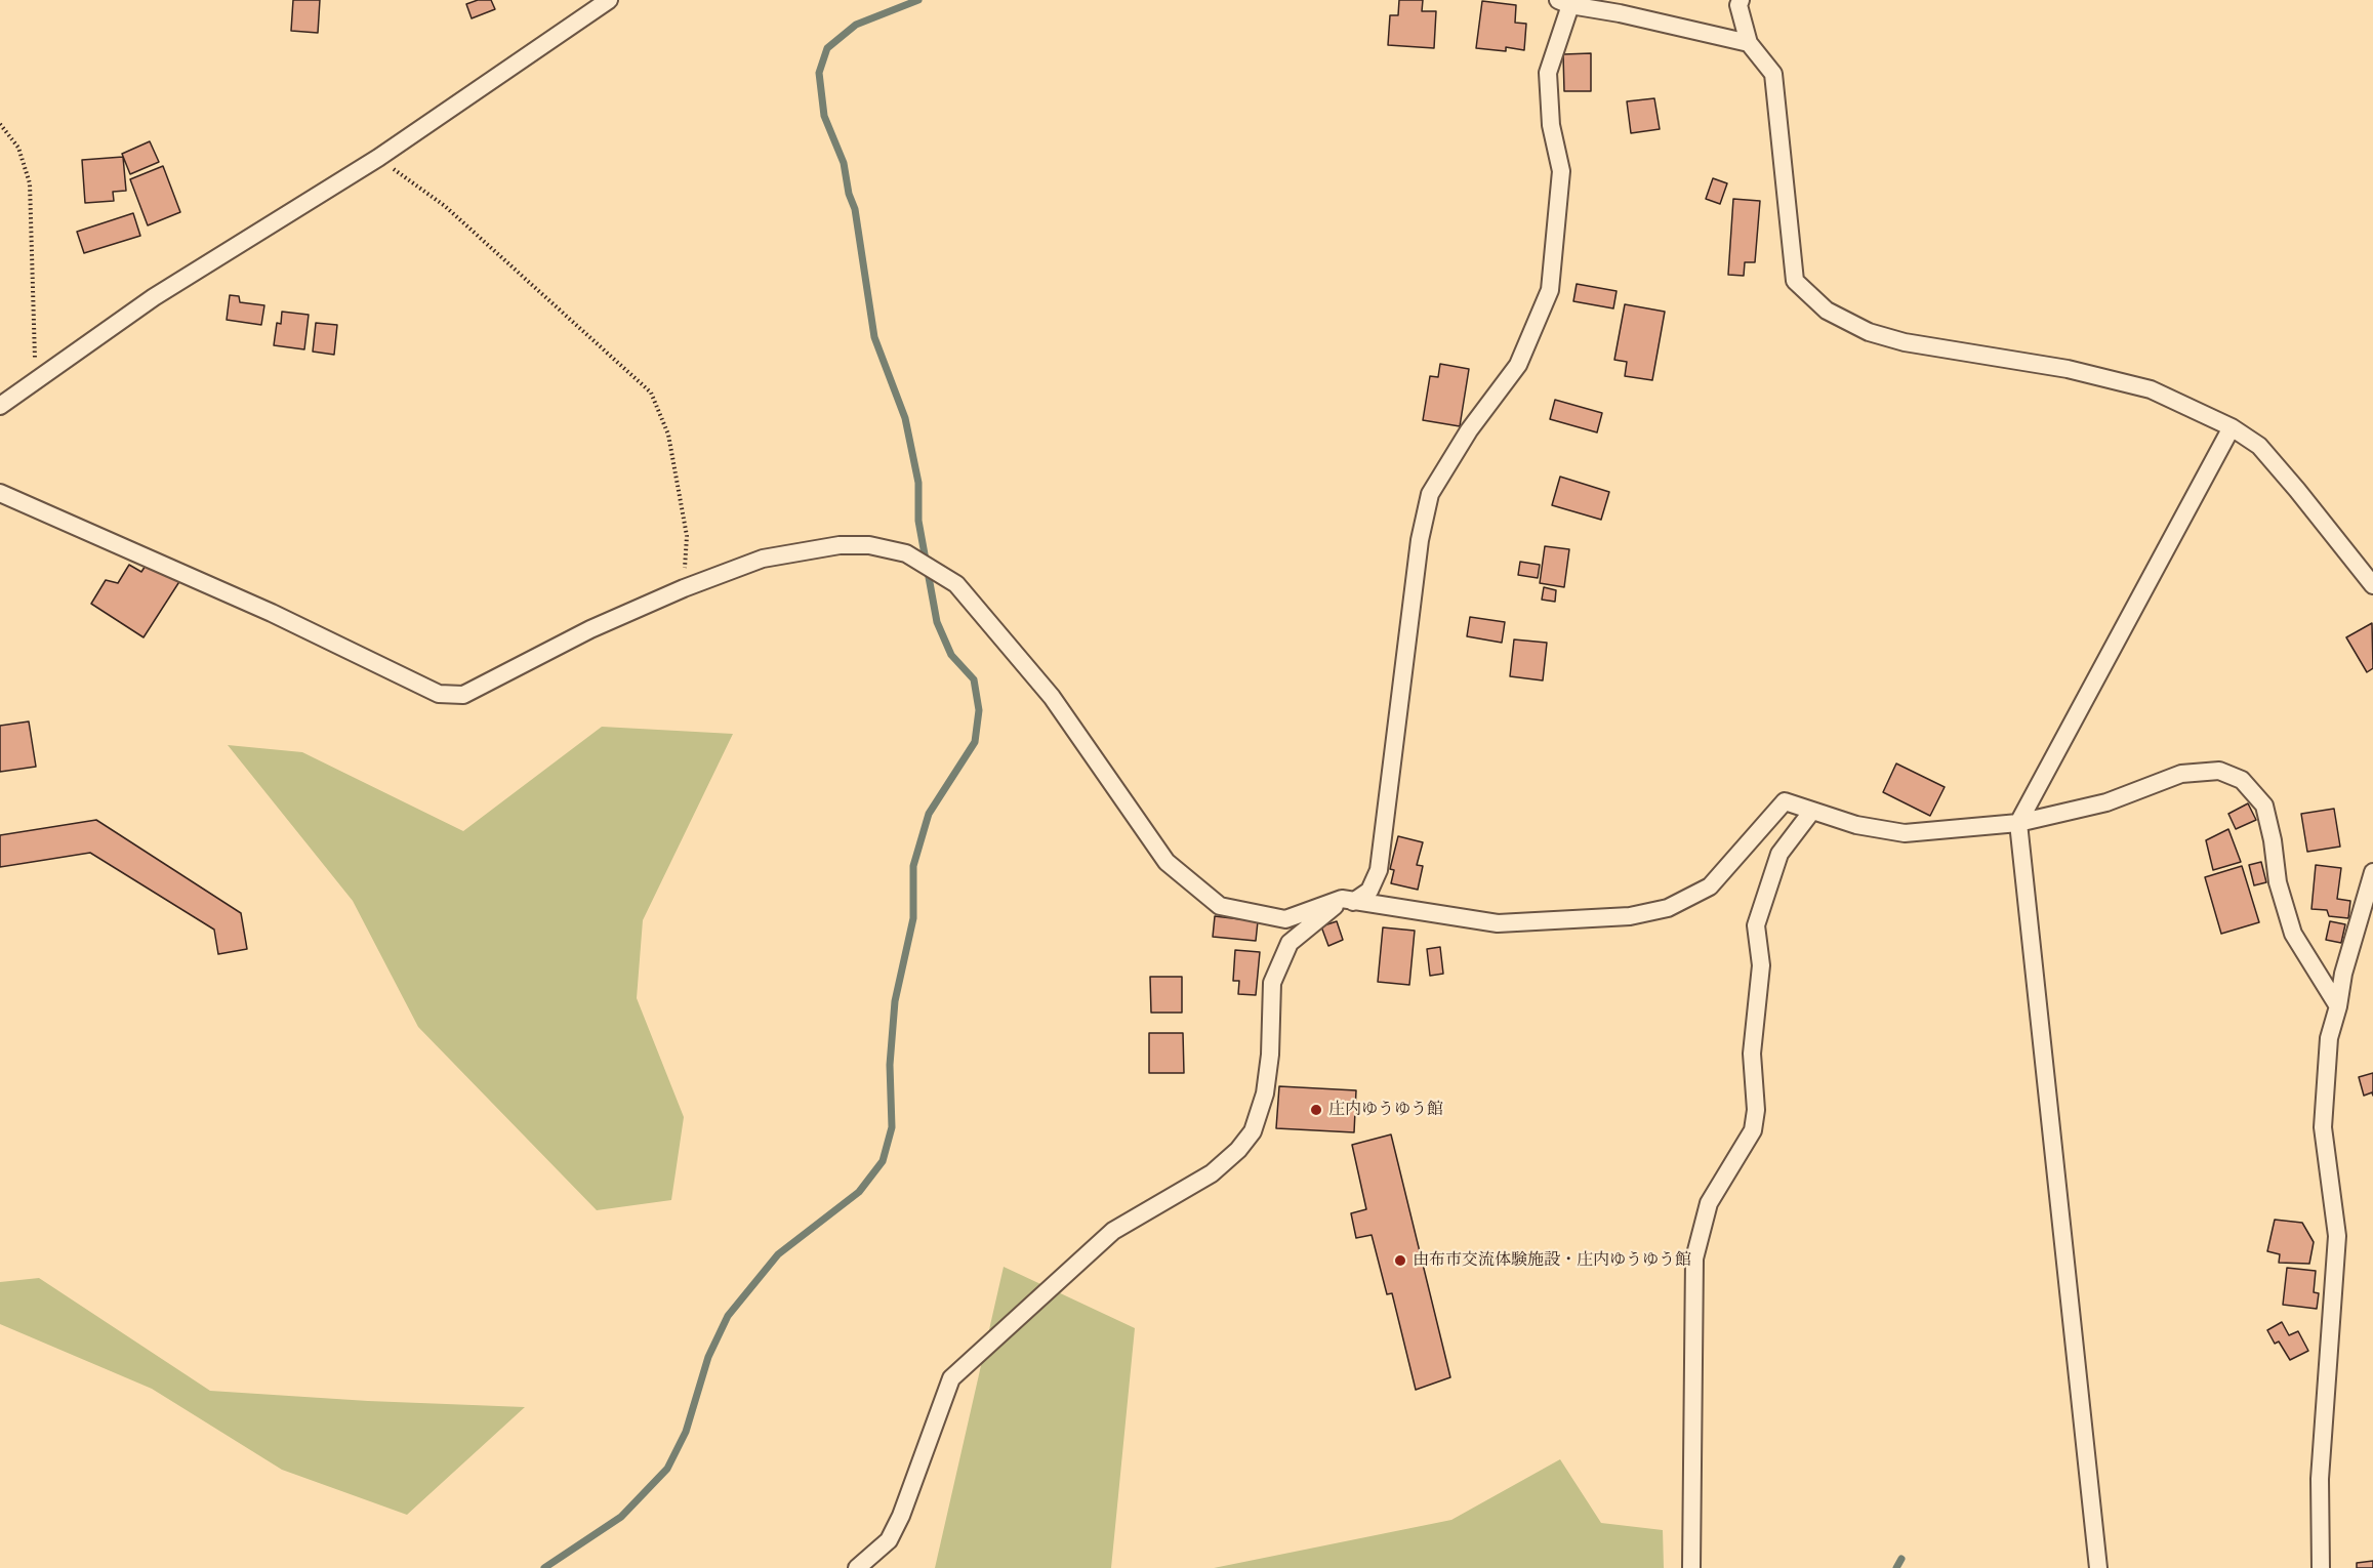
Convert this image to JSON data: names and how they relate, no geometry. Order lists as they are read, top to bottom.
{
  "places": ["庄内ゆうゆう館", "由布市交流体験施設・庄内ゆうゆう館"]
}
